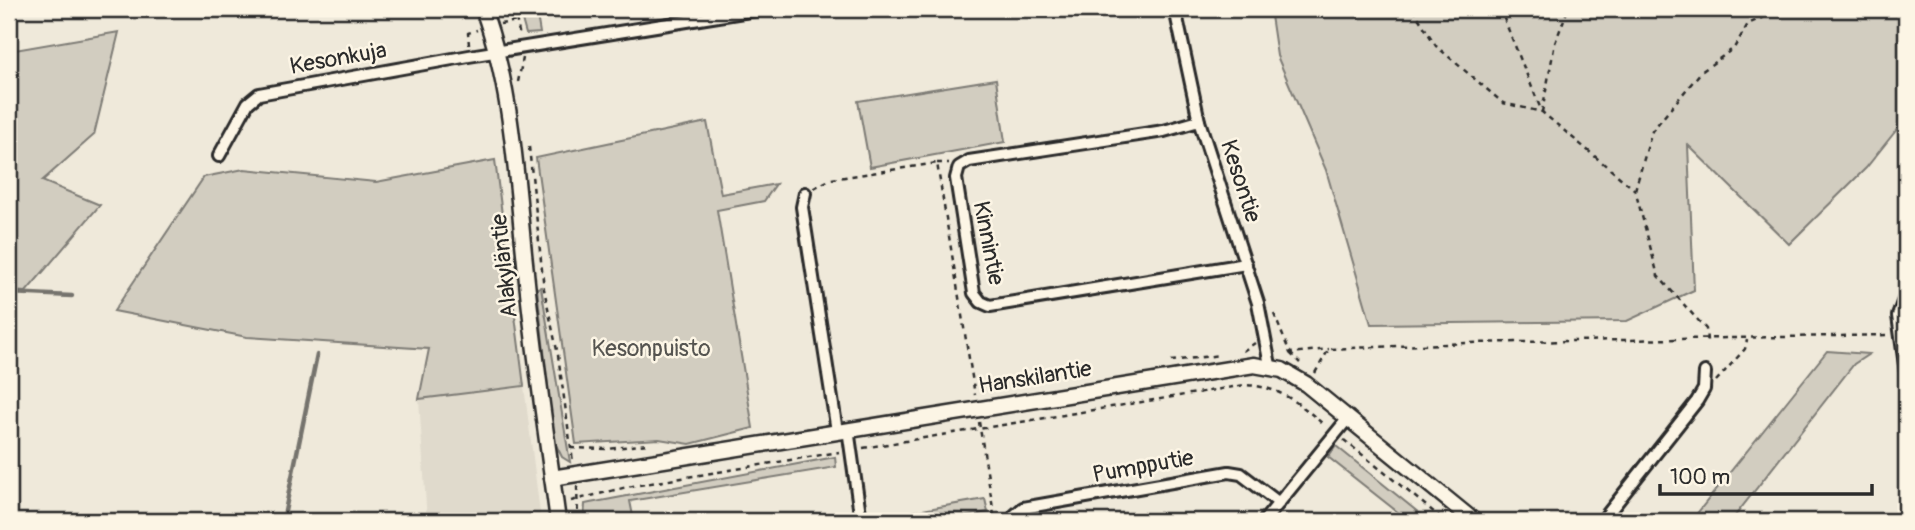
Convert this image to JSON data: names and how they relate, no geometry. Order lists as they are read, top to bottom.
{
  "streets": {
    "street": [
      "Kesonkuja",
      "Kesontie",
      "Kinnintie",
      "Alakyläntie",
      "Hanskilantie",
      "Pumpputie"
    ]
  },
  "crossings": [
    ["Kesonkuja", "Alakyläntie"],
    ["Kesontie", "Kinnintie"],
    ["Kesontie", "Hanskilantie"],
    ["Alakyläntie", "Hanskilantie"]
  ],
  "parks": ["Kesonpuisto"],
  "scale_bar": "100 m"
}
